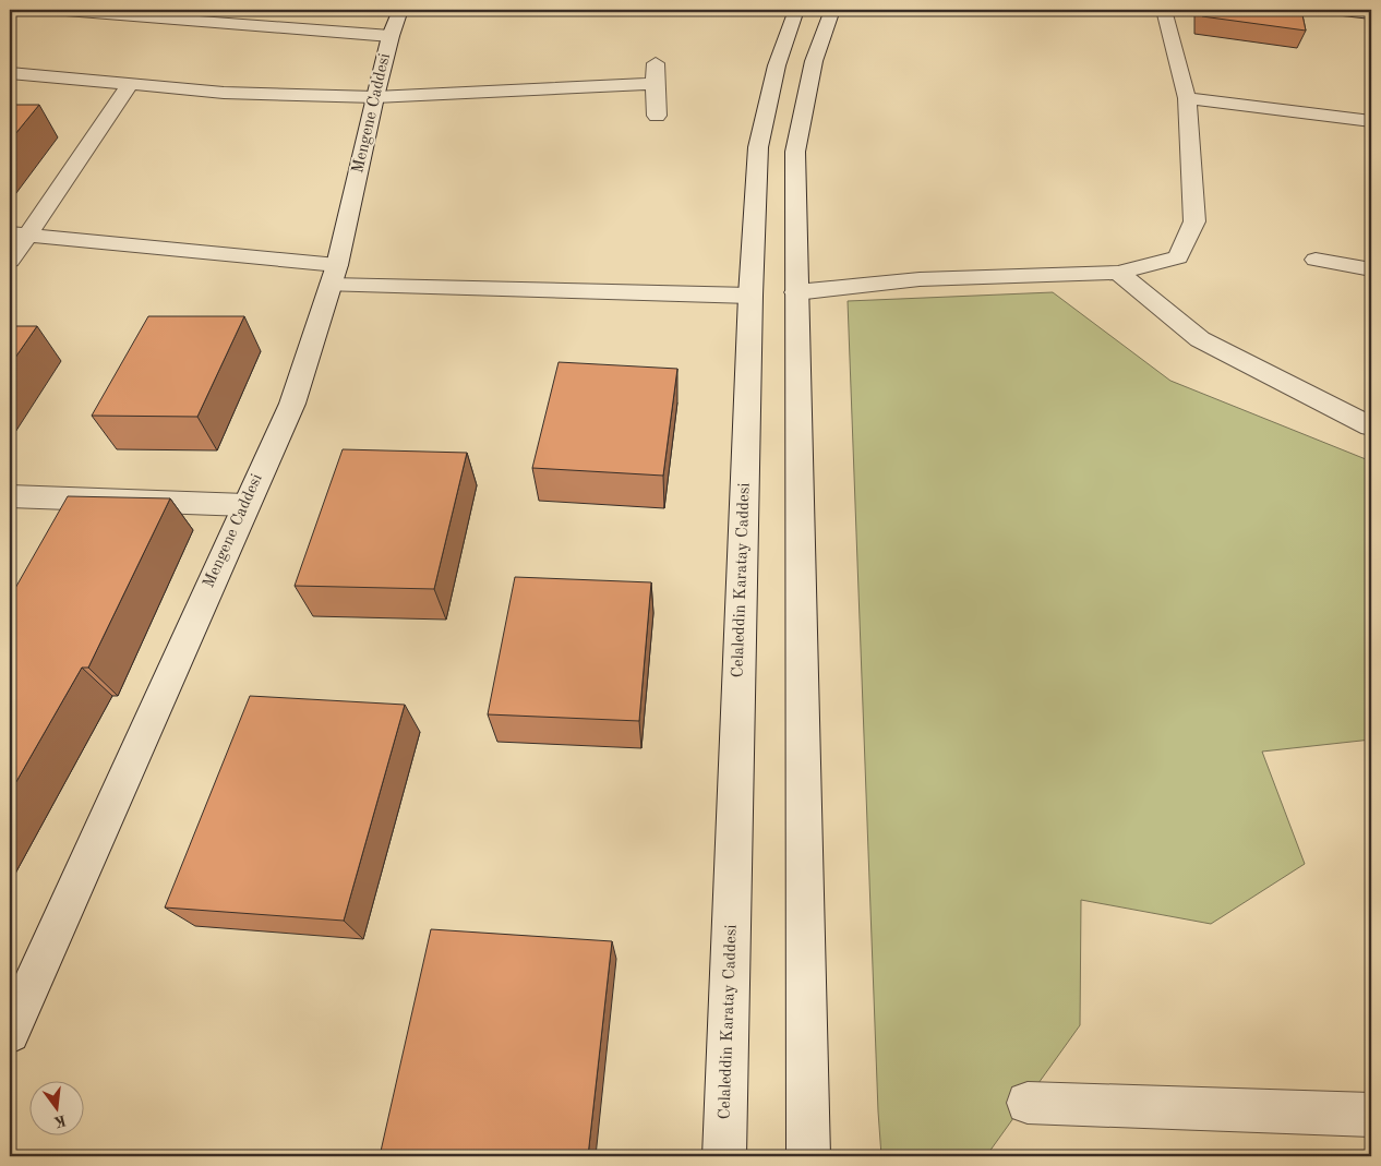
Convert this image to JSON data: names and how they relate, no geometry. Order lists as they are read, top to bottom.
{
  "streets": {
    "street": ["Mengene Caddesi", "Celaleddin Karatay Caddesi"]
  },
  "north": "bottom"
}
